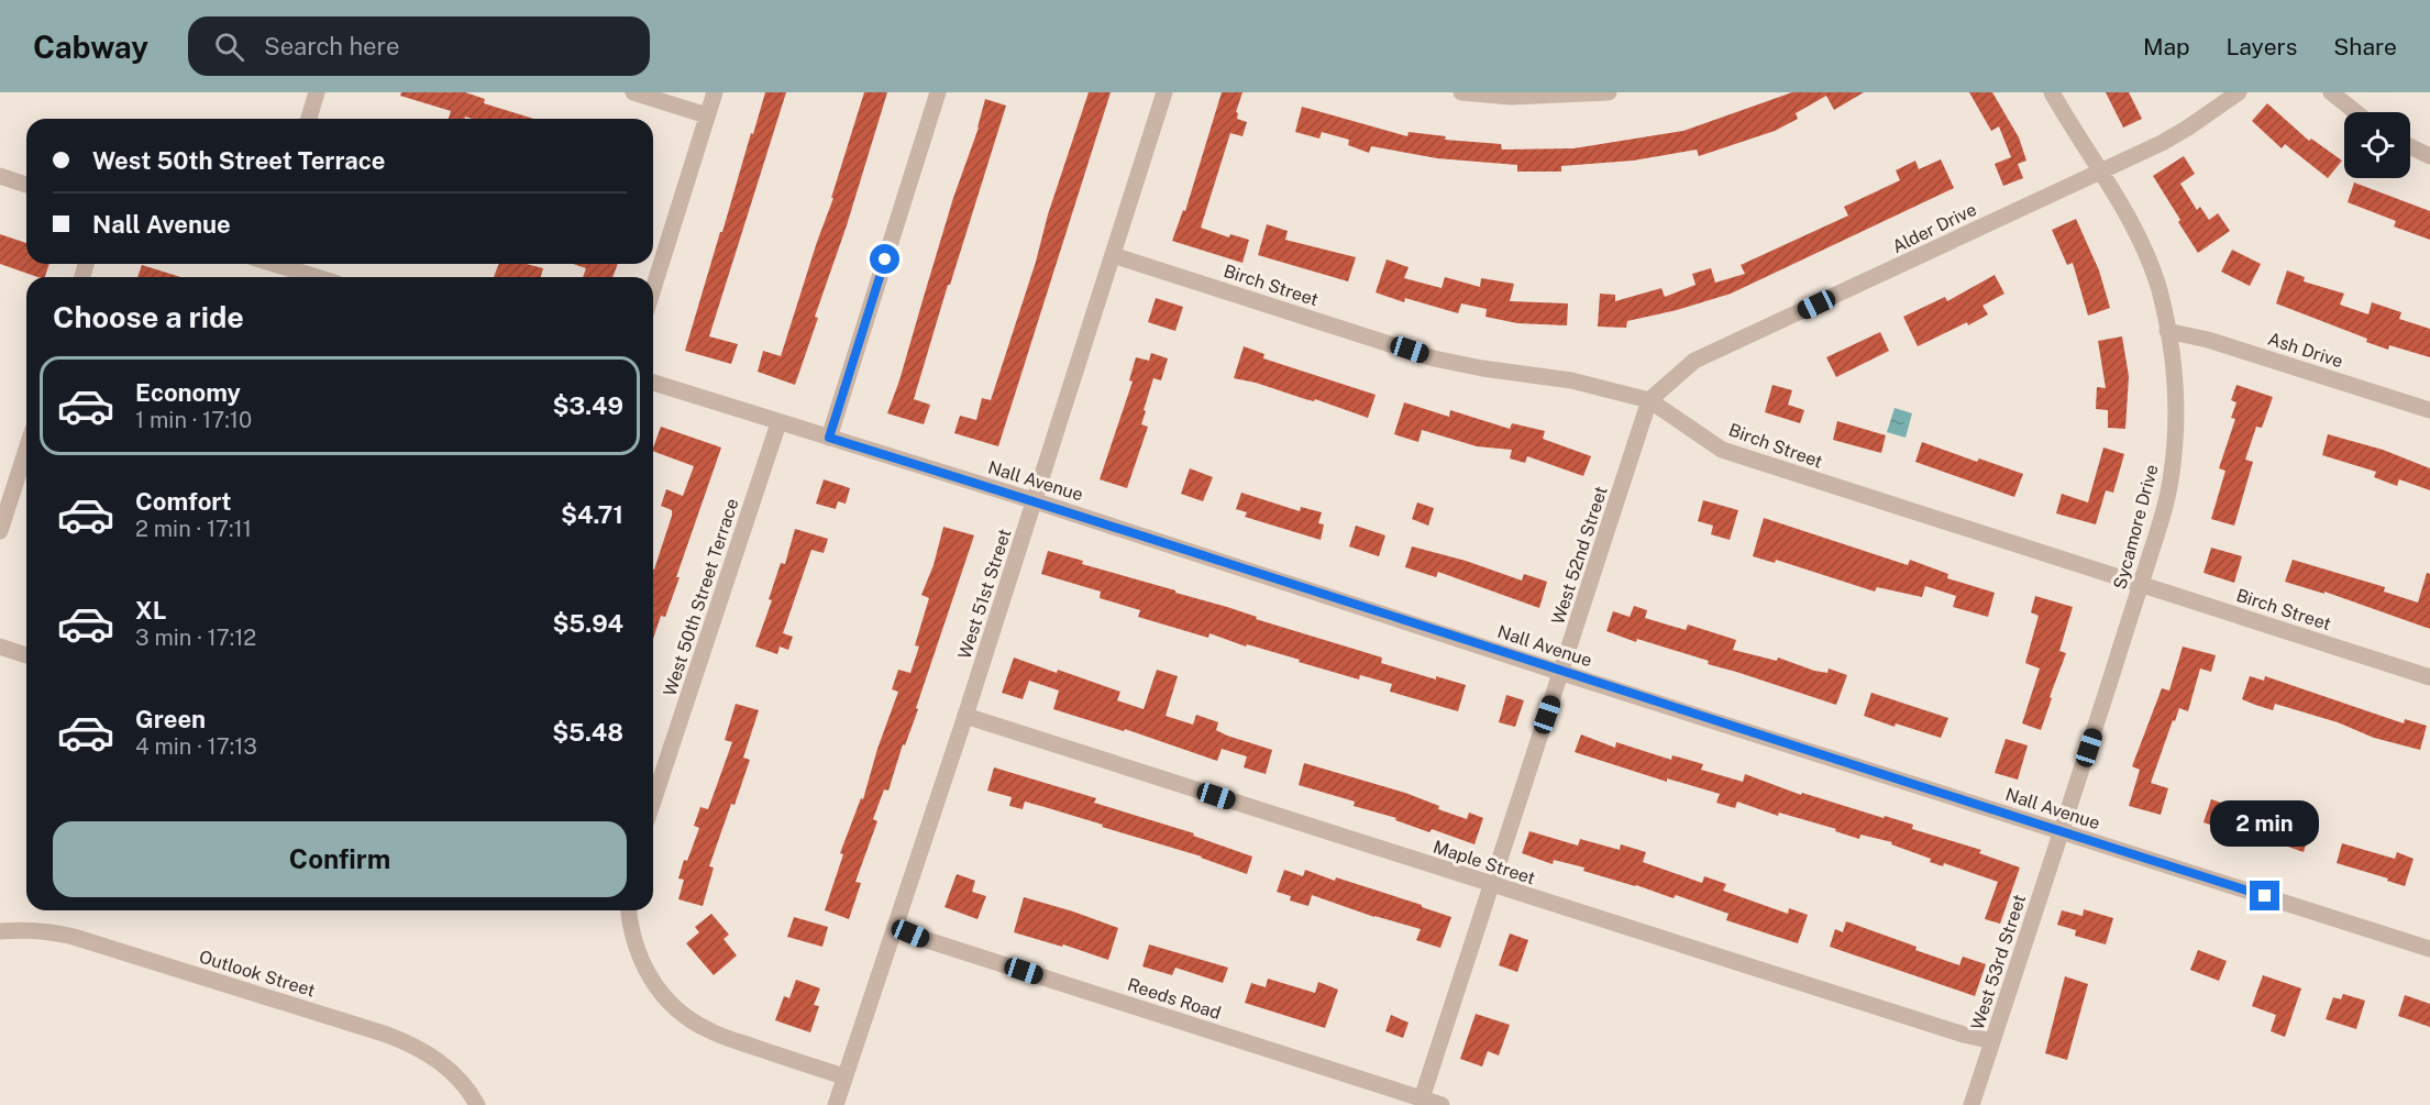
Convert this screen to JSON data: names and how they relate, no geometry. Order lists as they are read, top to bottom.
{
  "streets": {
    "street": [
      "Alder Drive",
      "Birch Street",
      "Ash Drive",
      "Nall Avenue",
      "Sycamore Drive",
      "West 52nd Street",
      "West 51st Street",
      "West 50th Street Terrace",
      "Maple Street",
      "West 53rd Street",
      "Outlook Street",
      "Reeds Road"
    ]
  },
  "crossings": [
    ["Alder Drive", "Birch Street"],
    ["Alder Drive", "Sycamore Drive"],
    ["Alder Drive", "West 52nd Street"],
    ["Birch Street", "Sycamore Drive"],
    ["Birch Street", "West 52nd Street"],
    ["Birch Street", "West 51st Street"],
    ["Ash Drive", "Sycamore Drive"],
    ["Nall Avenue", "Sycamore Drive"],
    ["Nall Avenue", "West 52nd Street"],
    ["Nall Avenue", "West 51st Street"],
    ["Nall Avenue", "West 50th Street Terrace"],
    ["Nall Avenue", "West 53rd Street"],
    ["Sycamore Drive", "West 53rd Street"],
    ["West 52nd Street", "Maple Street"],
    ["West 52nd Street", "Reeds Road"],
    ["West 51st Street", "Maple Street"],
    ["West 51st Street", "Reeds Road"],
    ["Maple Street", "West 53rd Street"]
  ],
  "page": {
    "header": "Cabway",
    "search": "Search here",
    "nav": ["Map", "Layers", "Share"],
    "banner": ["West 50th Street Terrace", "Nall Avenue"],
    "heading": "Choose a ride",
    "list": [
      {
        "name": "Economy",
        "note": "1 min · 17:10",
        "value": "$3.49"
      },
      {
        "name": "Comfort",
        "note": "2 min · 17:11",
        "value": "$4.71"
      },
      {
        "name": "XL",
        "note": "3 min · 17:12",
        "value": "$5.94"
      },
      {
        "name": "Green",
        "note": "4 min · 17:13",
        "value": "$5.48"
      }
    ],
    "bubble": "2 min",
    "buttons": "Confirm"
  }
}
